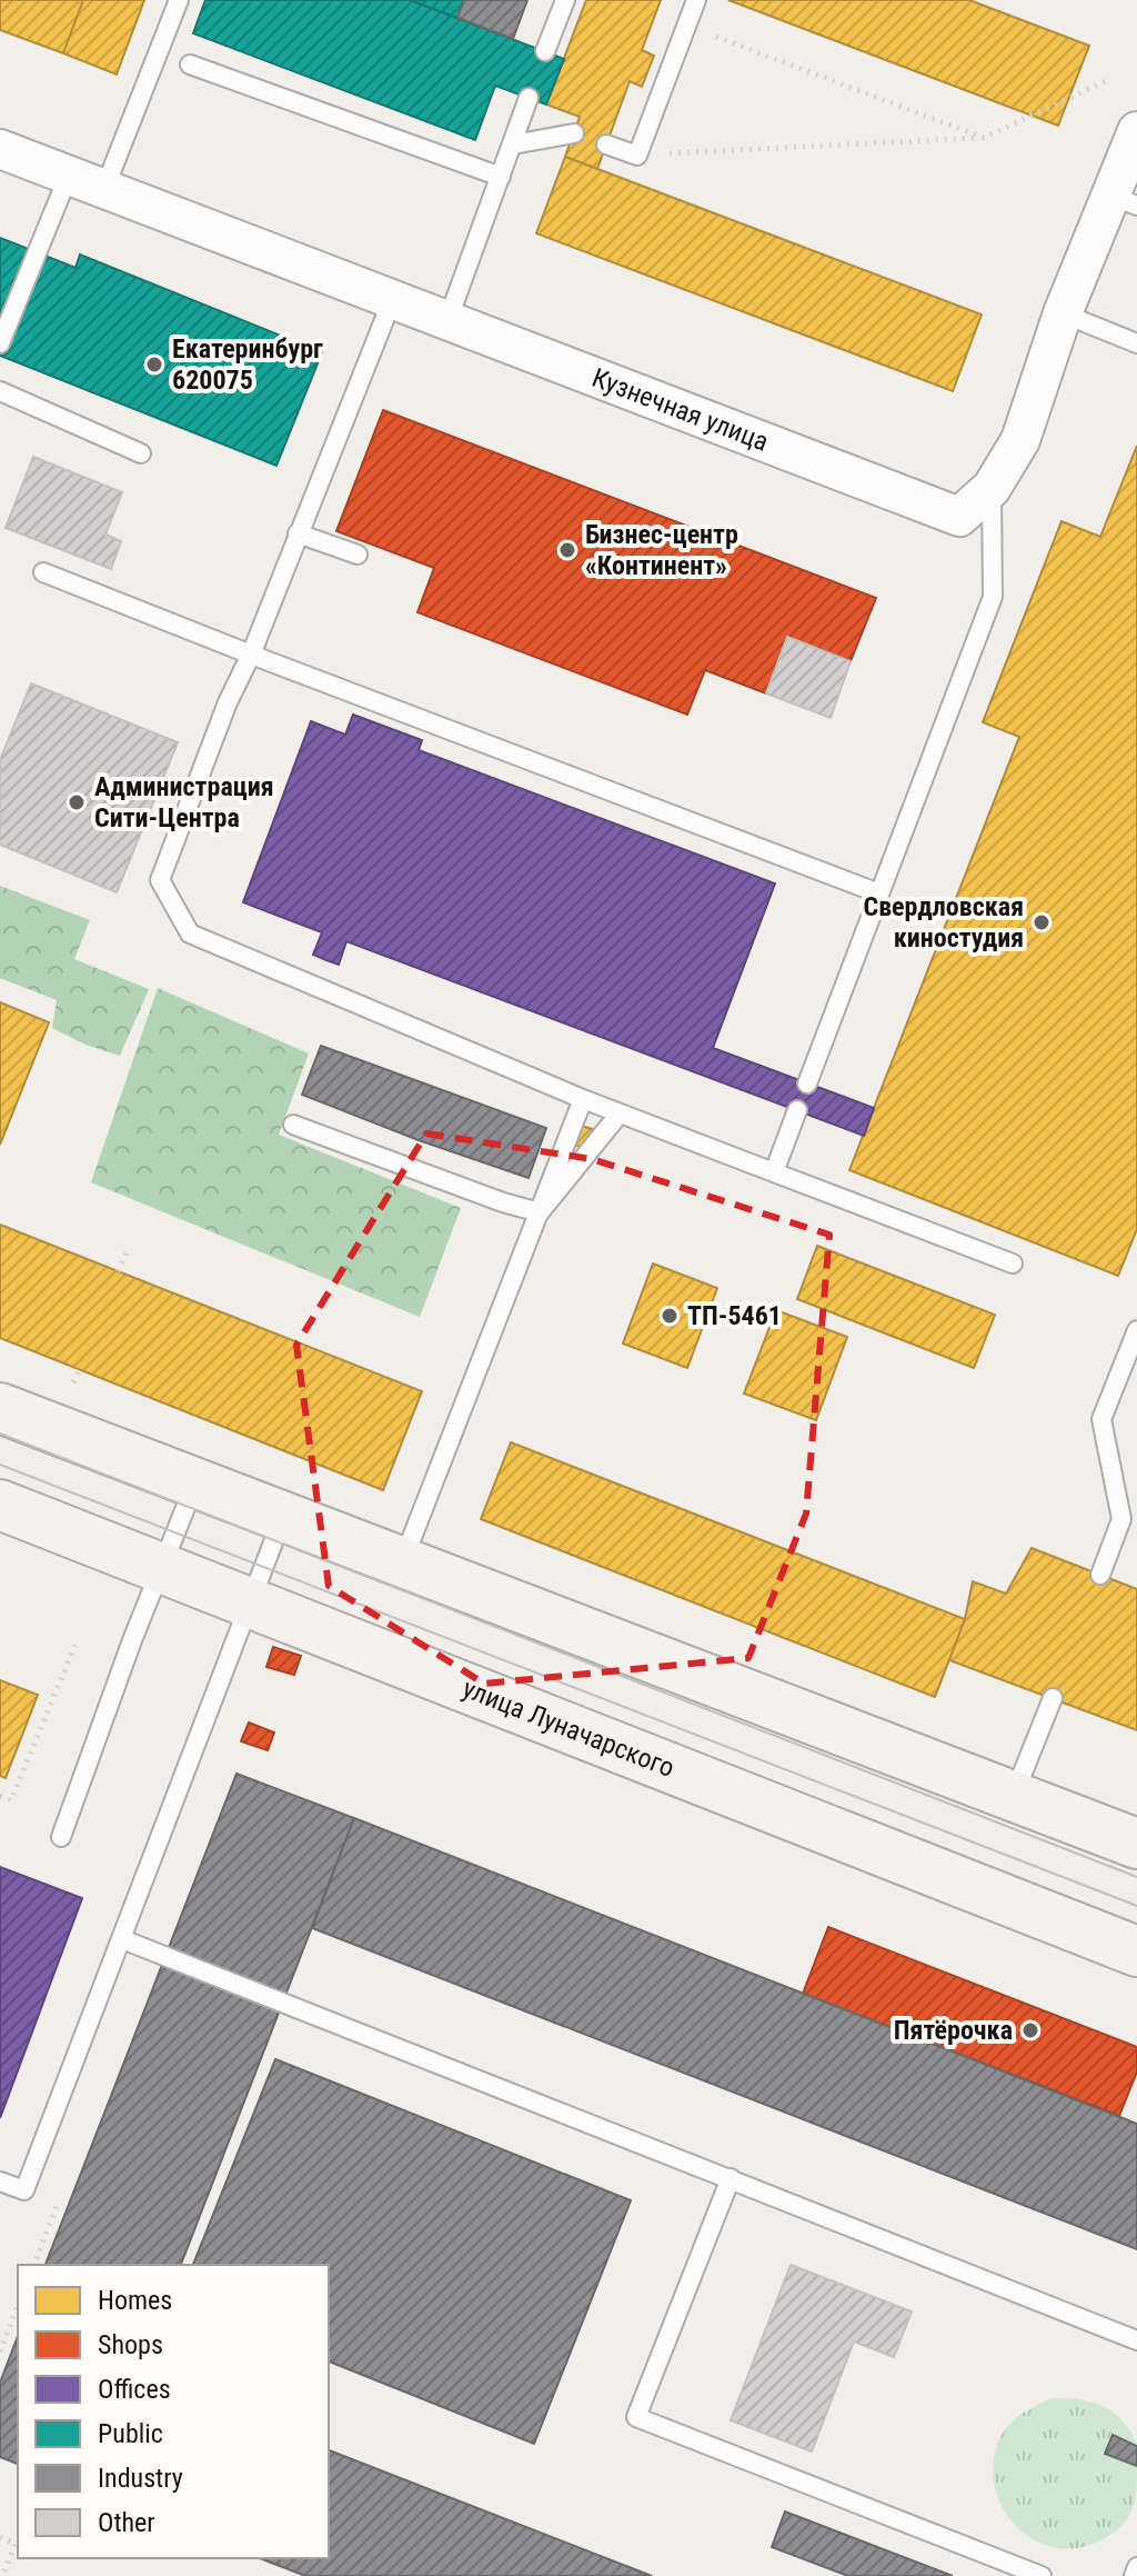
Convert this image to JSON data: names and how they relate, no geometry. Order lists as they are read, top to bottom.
{
  "streets": {
    "main road": ["улица Луначарского"],
    "street": ["Кузнечная улица"]
  },
  "places": [
    "Екатеринбург 620075",
    "Бизнес-центр «Континент»",
    "Администрация Сити-Центра",
    "Свердловская киностудия",
    "ТП-5461",
    "Пятёрочка"
  ],
  "legend": [
    "Homes",
    "Shops",
    "Offices",
    "Public",
    "Industry",
    "Other"
  ]
}
